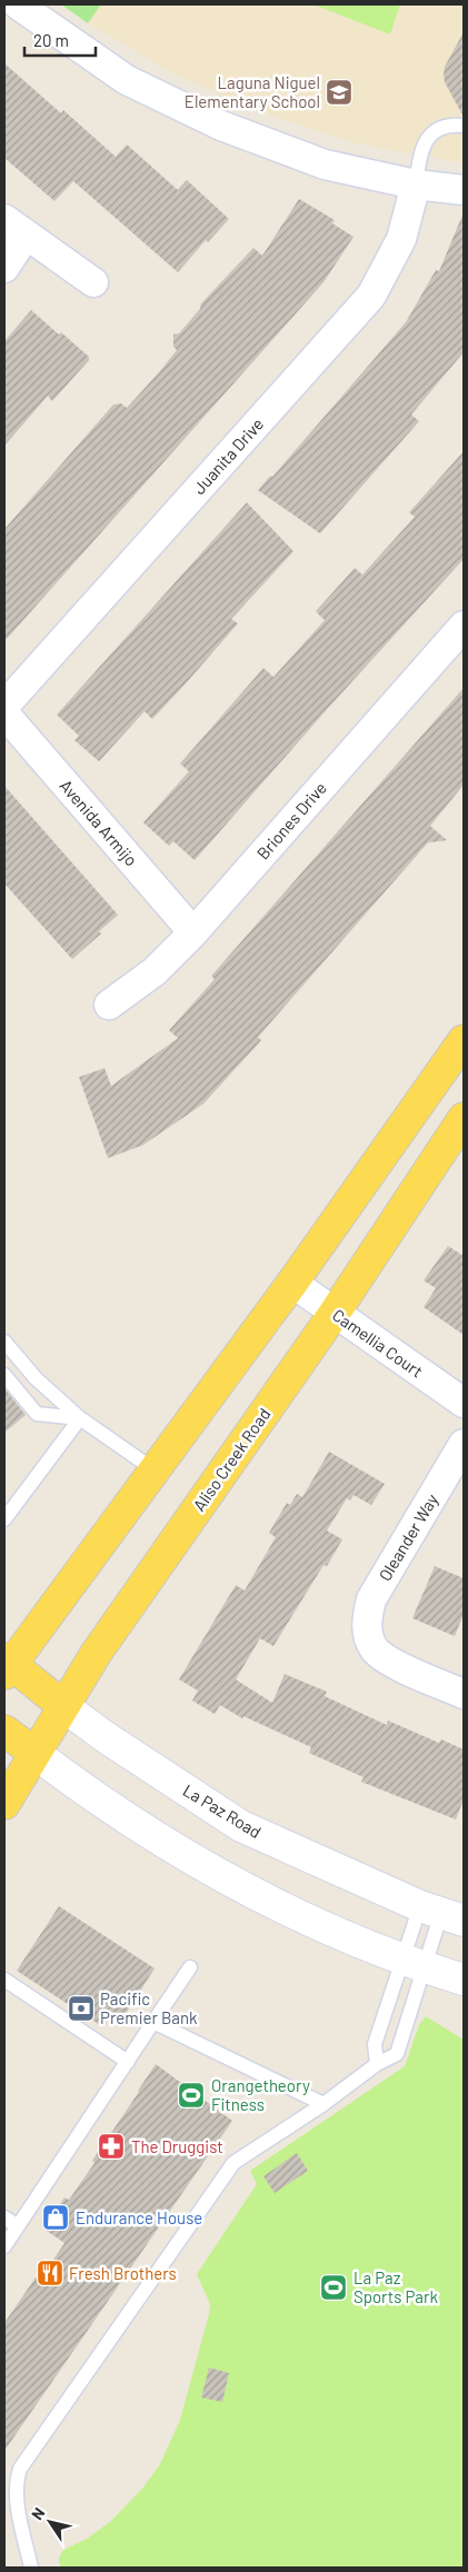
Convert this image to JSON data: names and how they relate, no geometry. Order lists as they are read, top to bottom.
{
  "streets": {
    "main road": ["Aliso Creek Road", "La Paz Road"],
    "street": [
      "Juanita Drive",
      "Briones Drive",
      "Avenida Armijo",
      "Camellia Court",
      "Oleander Way"
    ]
  },
  "crossings": [
    ["Briones Drive", "Avenida Armijo"],
    ["Camellia Court", "Aliso Creek Road"],
    ["Aliso Creek Road", "La Paz Road"]
  ],
  "places": {
    "school or university": ["Laguna Niguel Elementary School"],
    "bank": ["Pacific Premier Bank"],
    "sports": ["Orangetheory Fitness", "La Paz Sports Park"],
    "pharmacy": ["The Druggist"],
    "shop": ["Endurance House"],
    "restaurant": ["Fresh Brothers"]
  },
  "scale_bar": "20 m",
  "north": "top left"
}
